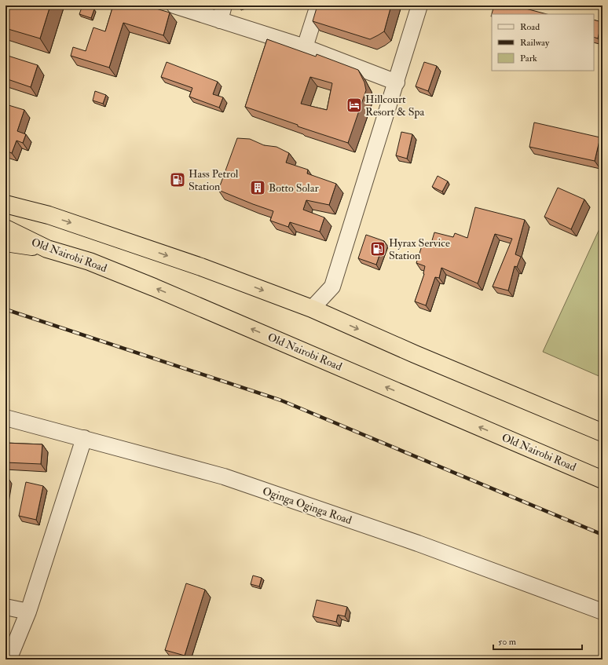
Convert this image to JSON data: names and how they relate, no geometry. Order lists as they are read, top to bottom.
{
  "streets": {
    "highway": ["Old Nairobi Road"],
    "street": ["Oginga Oginga Road"]
  },
  "places": {
    "hotel": ["Hillcourt Resort & Spa"],
    "fuel station": ["Hass Petrol Station", "Hyrax Service Station"],
    "building": ["Botto Solar"]
  },
  "legend": ["Road", "Railway", "Park"],
  "scale_bar": "50 m"
}
